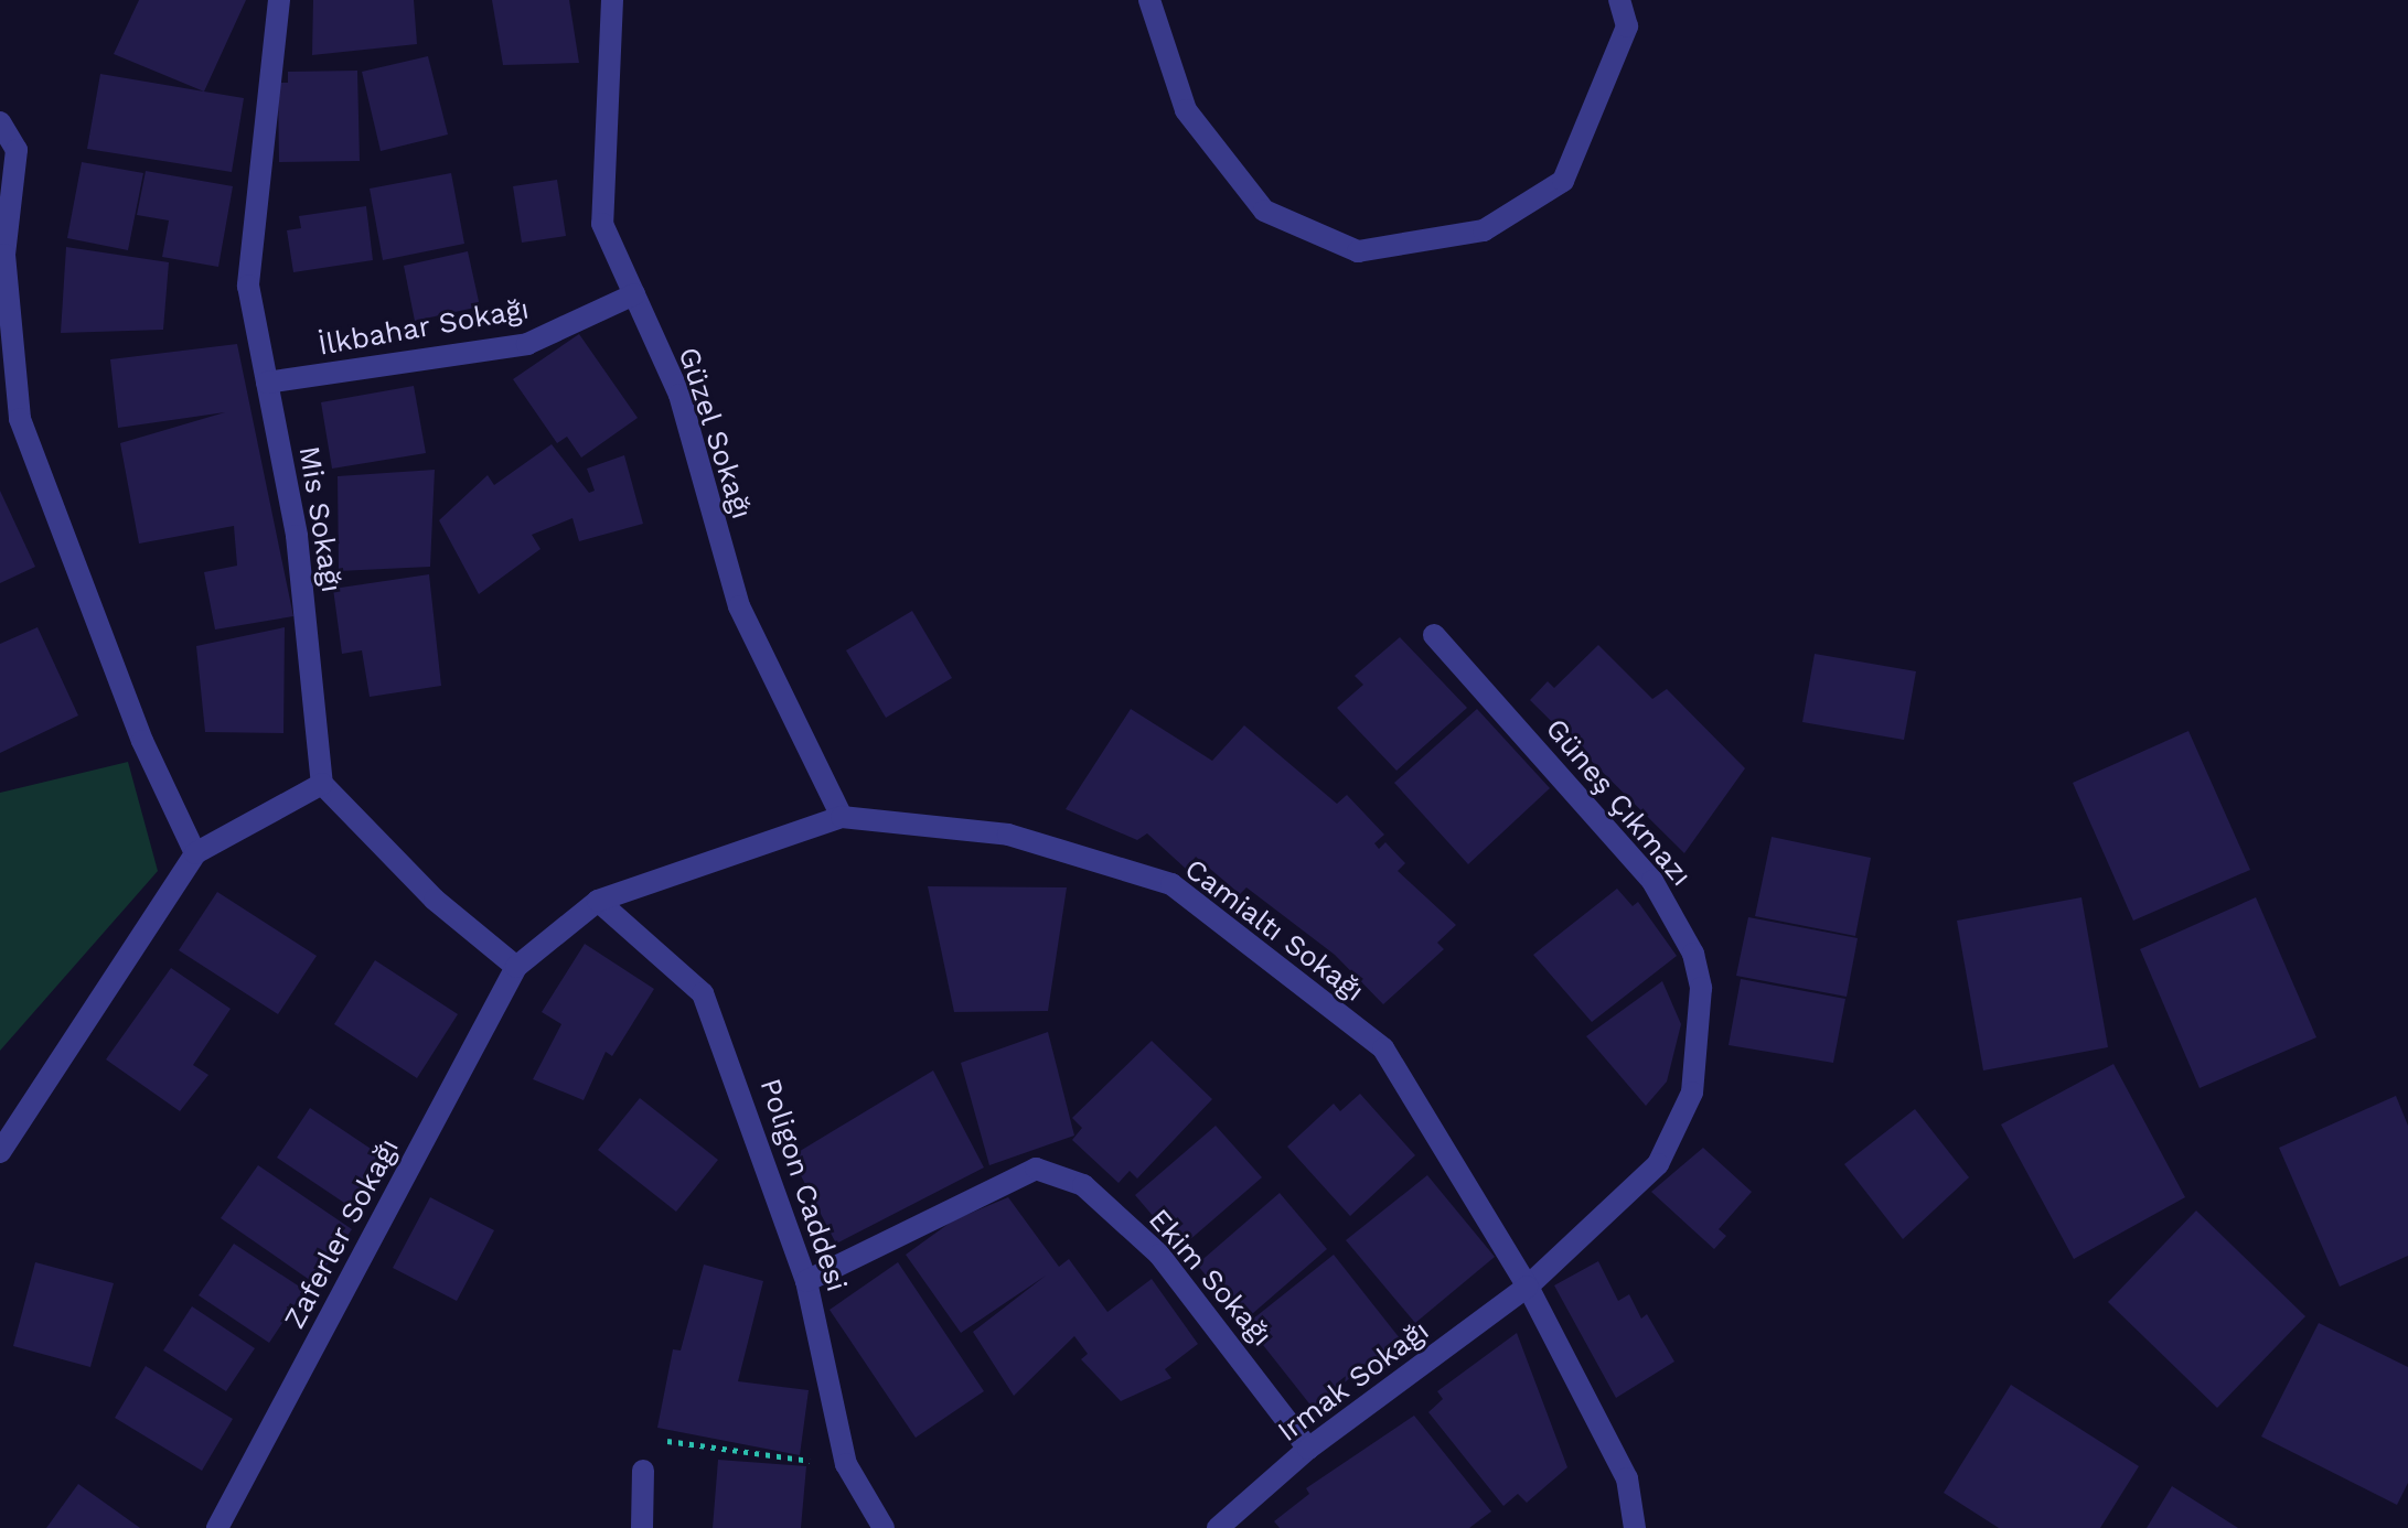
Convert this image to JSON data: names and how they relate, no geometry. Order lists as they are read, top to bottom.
{
  "streets": {
    "street": [
      "İlkbahar Sokağı",
      "Güzel Sokağı",
      "Mis Sokağı",
      "Güneş Çıkmazı",
      "Camialtı Sokağı",
      "Poligon Caddesi",
      "Zaferler Sokağı",
      "Ekim Sokağı",
      "Irmak Sokağı"
    ]
  },
  "crossings": [
    ["İlkbahar Sokağı", "Güzel Sokağı"],
    ["İlkbahar Sokağı", "Mis Sokağı"],
    ["Güzel Sokağı", "Camialtı Sokağı"],
    ["Güneş Çıkmazı", "Camialtı Sokağı"],
    ["Güneş Çıkmazı", "Irmak Sokağı"],
    ["Camialtı Sokağı", "Poligon Caddesi"],
    ["Camialtı Sokağı", "Zaferler Sokağı"],
    ["Camialtı Sokağı", "Irmak Sokağı"],
    ["Poligon Caddesi", "Ekim Sokağı"],
    ["Ekim Sokağı", "Irmak Sokağı"]
  ]
}
